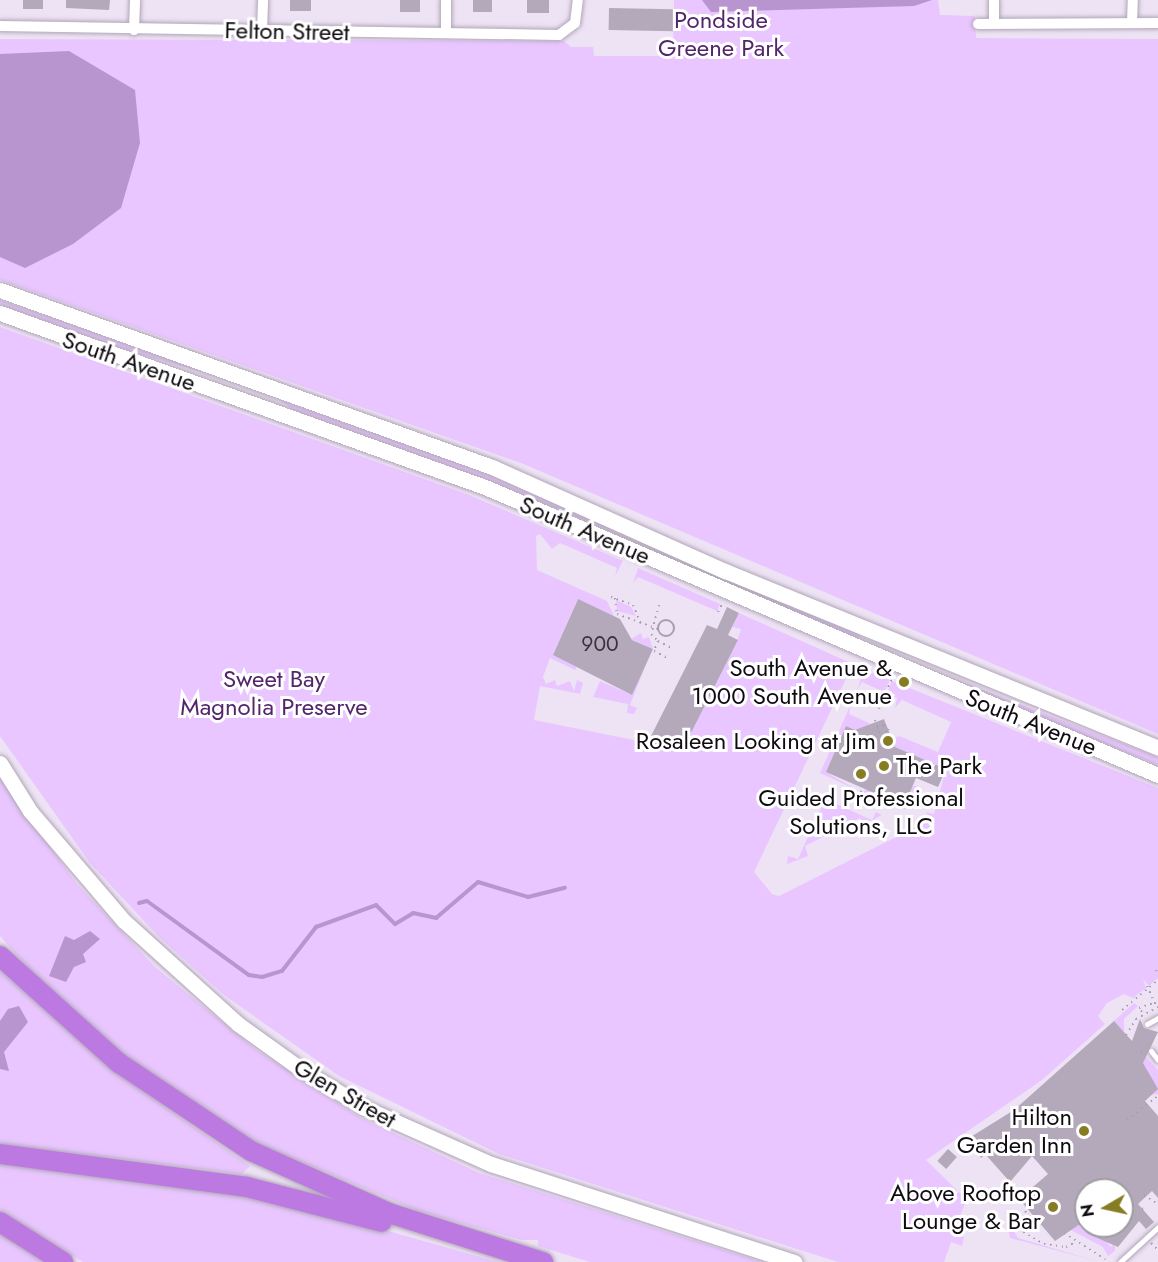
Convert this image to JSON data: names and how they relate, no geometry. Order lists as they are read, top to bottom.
{
  "streets": {
    "street": ["Felton Street", "South Avenue", "Glen Street"]
  },
  "parks": ["Pondside Greene Park", "Sweet Bay Magnolia Preserve"],
  "places": [
    "South Avenue & 1000 South Avenue",
    "Rosaleen Looking at Jim",
    "The Park",
    "Guided Professional Solutions, LLC",
    "Hilton Garden Inn",
    "Above Rooftop Lounge & Bar"
  ],
  "house_numbers": ["900"],
  "north": "left"
}
